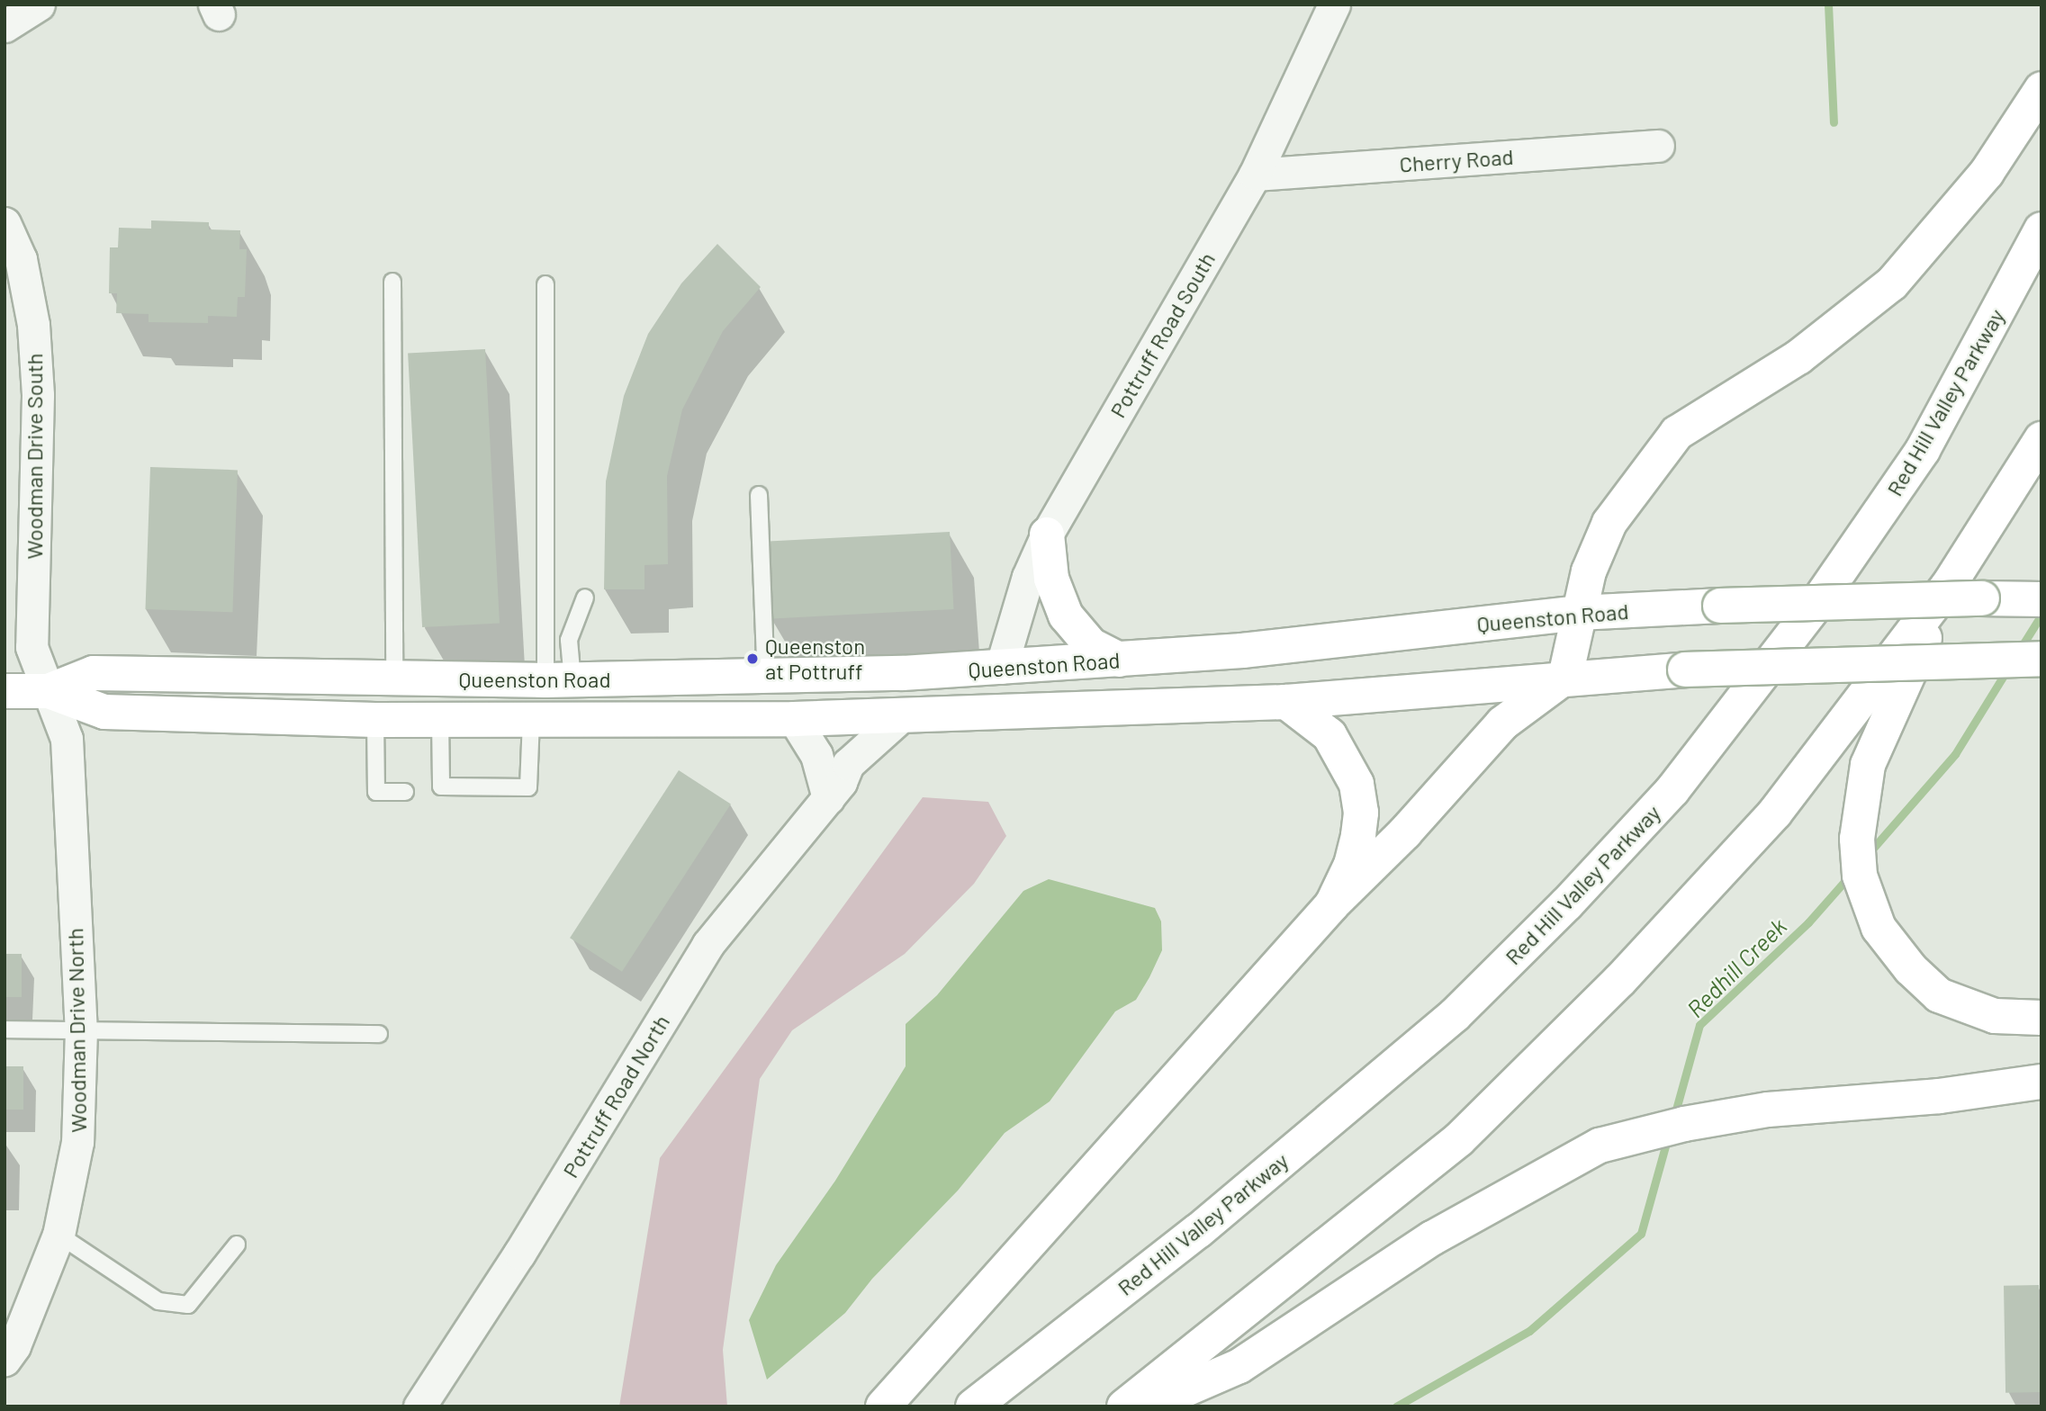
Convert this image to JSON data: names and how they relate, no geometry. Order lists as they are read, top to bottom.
{
  "streets": {
    "main road": ["Red Hill Valley Parkway", "Queenston Road"],
    "street": [
      "Cherry Road",
      "Pottruff Road South",
      "Woodman Drive South",
      "Woodman Drive North",
      "Pottruff Road North"
    ]
  },
  "crossings": [
    ["Cherry Road", "Pottruff Road South"],
    ["Pottruff Road South", "Queenston Road"],
    ["Woodman Drive South", "Queenston Road"],
    ["Woodman Drive South", "Woodman Drive North"],
    ["Queenston Road", "Woodman Drive North"],
    ["Queenston Road", "Pottruff Road North"]
  ],
  "water": ["Redhill Creek"],
  "places": ["Queenston at Pottruff"]
}
